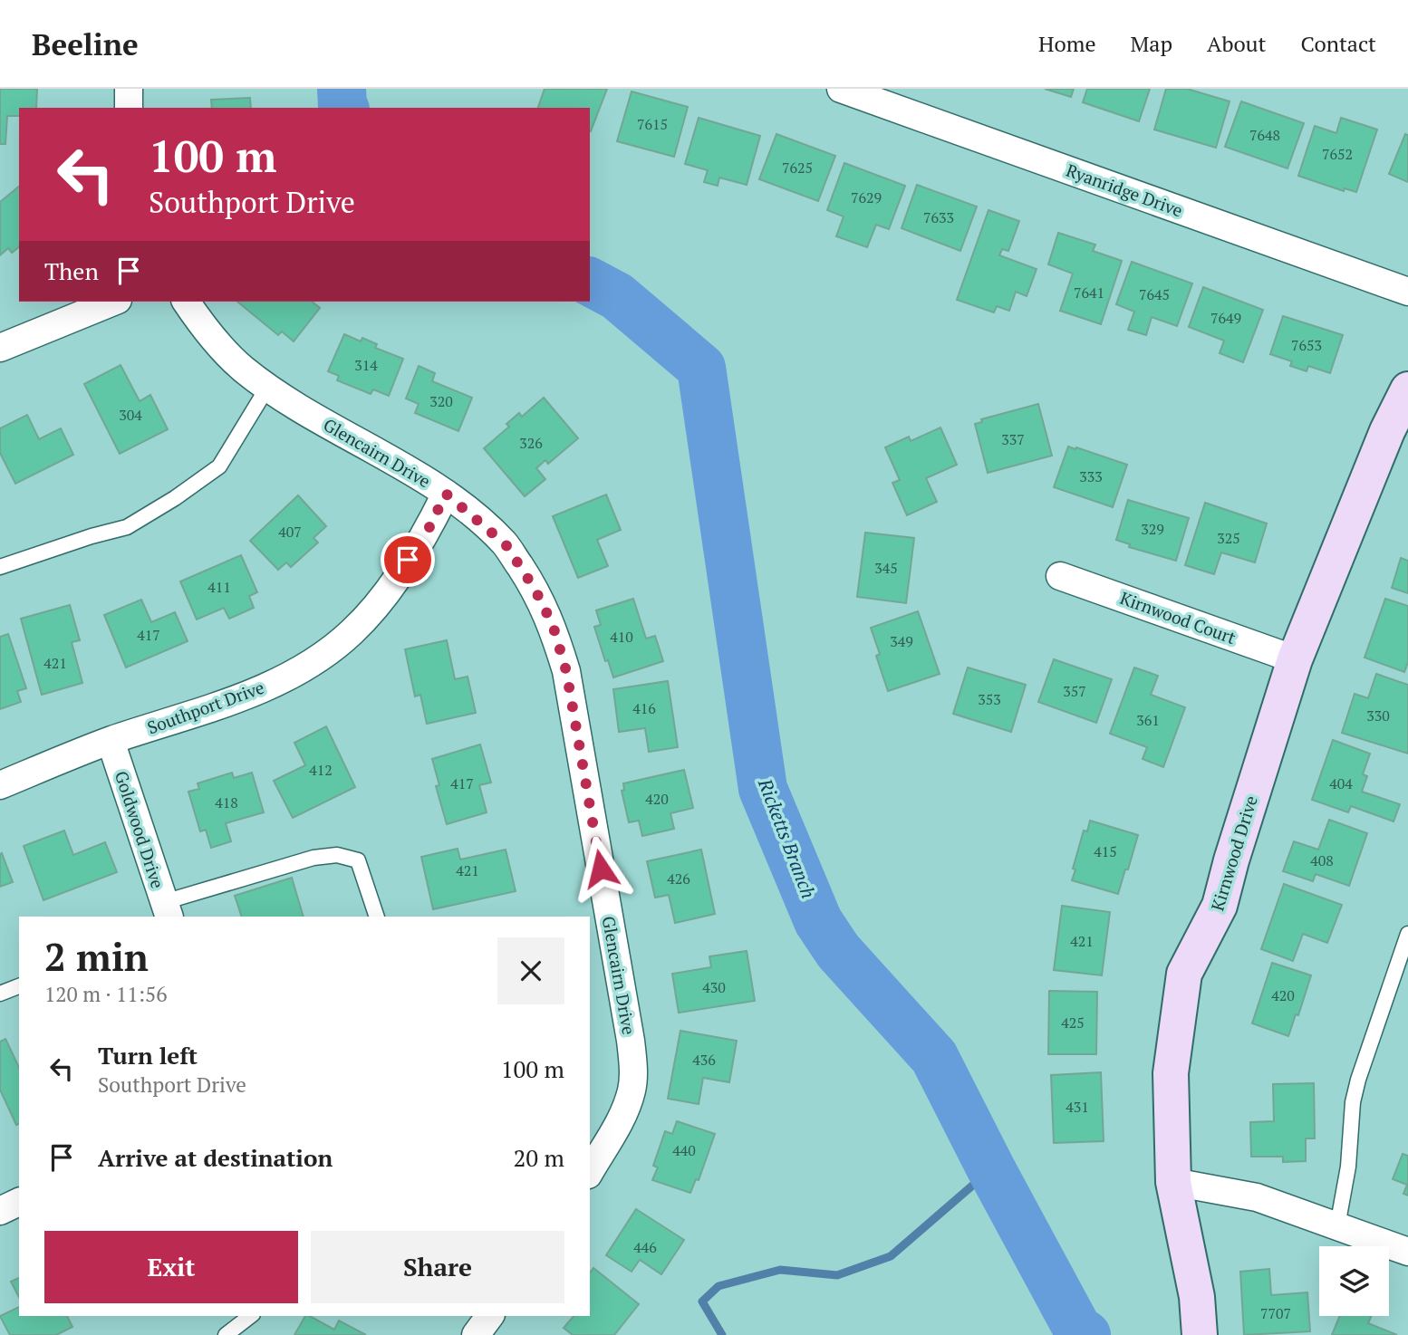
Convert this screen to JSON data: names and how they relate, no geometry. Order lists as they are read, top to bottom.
{
  "streets": {
    "street": [
      "Ryanridge Drive",
      "Glencairn Drive",
      "Kirnwood Court",
      "Southport Drive",
      "Goldwood Drive",
      "Kirnwood Drive"
    ]
  },
  "crossings": [
    ["Glencairn Drive", "Southport Drive"],
    ["Kirnwood Court", "Kirnwood Drive"],
    ["Southport Drive", "Goldwood Drive"]
  ],
  "water": ["Ricketts Branch"],
  "house_numbers": [
    "7615",
    "7648",
    "7652",
    "7625",
    "7629",
    "7633",
    "7641",
    "7645",
    "7649",
    "7653",
    "314",
    "320",
    "304",
    "337",
    "326",
    "333",
    "329",
    "407",
    "325",
    "345",
    "411",
    "417",
    "410",
    "349",
    "421",
    "357",
    "353",
    "416",
    "330",
    "361",
    "412",
    "417",
    "404",
    "420",
    "418",
    "415",
    "408",
    "421",
    "426",
    "421",
    "430",
    "420",
    "425",
    "436",
    "431",
    "440",
    "446",
    "7707"
  ],
  "page": {
    "header": "Beeline",
    "nav": [
      "Home",
      "Map",
      "About",
      "Contact"
    ],
    "turn": ["100 m", "Southport Drive"],
    "then": "Then",
    "heading": ["2 min", "120 m · 11:56"],
    "list": [
      {
        "name": "Turn left",
        "note": "Southport Drive",
        "value": "100 m"
      },
      {
        "name": "Arrive at destination",
        "value": "20 m"
      }
    ],
    "buttons": ["Exit", "Share"]
  }
}
